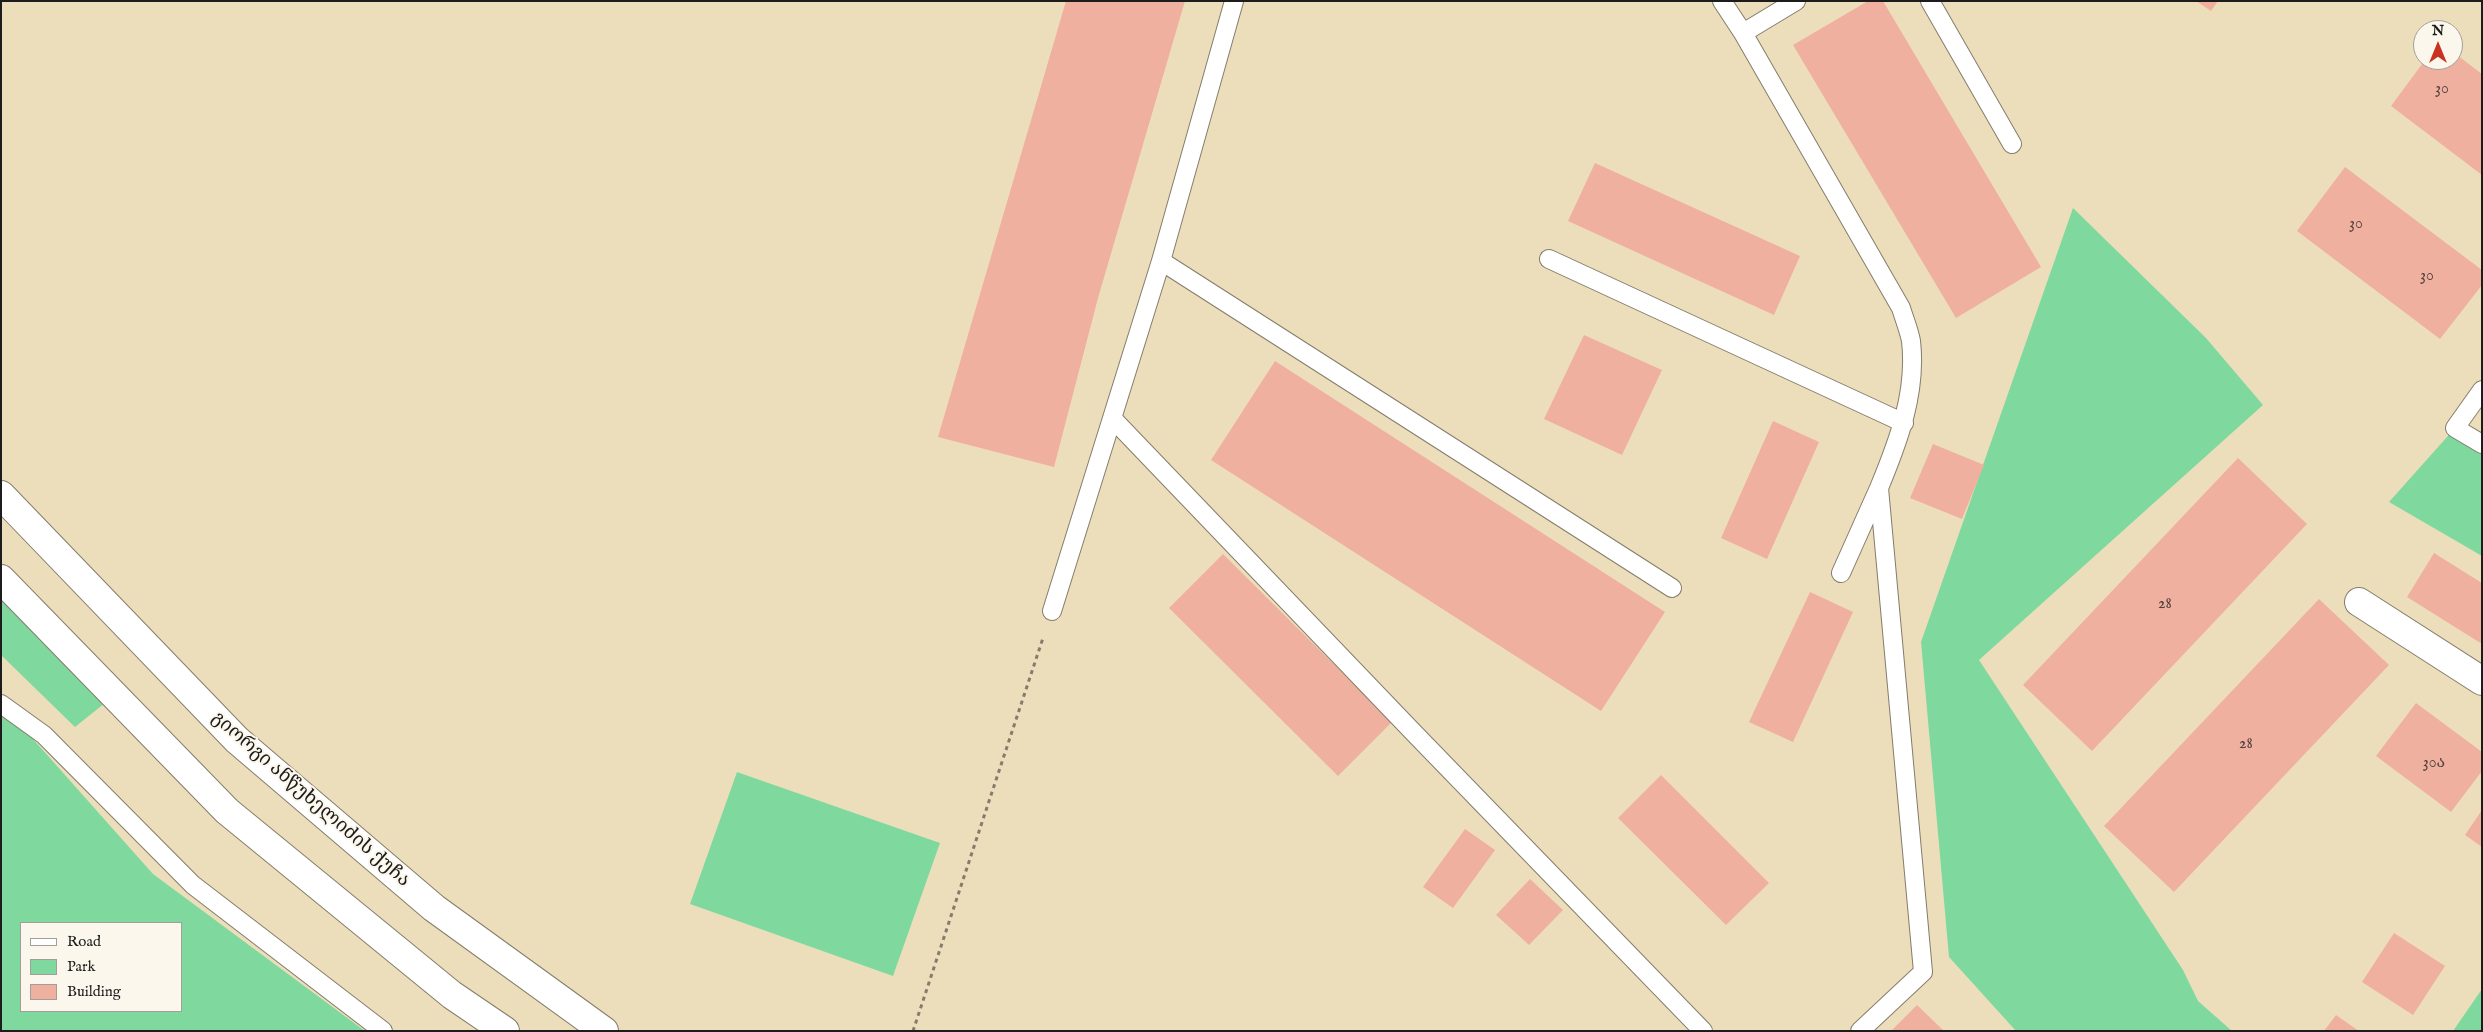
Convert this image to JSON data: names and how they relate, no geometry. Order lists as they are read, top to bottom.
{
  "streets": {
    "main road": ["გიორგი ანწუხელიძის ქუჩა"]
  },
  "house_numbers": [
    "30",
    "30",
    "30",
    "28",
    "28",
    "30ა"
  ],
  "legend": ["Road", "Park", "Building"],
  "north": "top"
}
